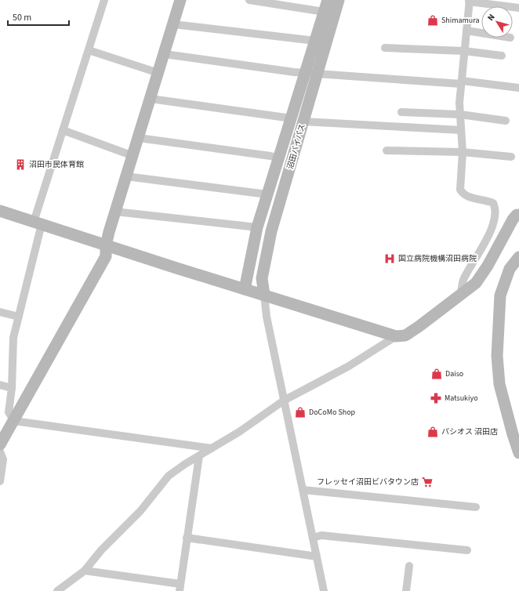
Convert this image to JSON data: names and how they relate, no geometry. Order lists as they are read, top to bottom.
{
  "streets": {
    "street": ["沼田バイパス"]
  },
  "places": {
    "shop": [
      "Shimamura",
      "Daiso",
      "DoCoMo Shop",
      "パシオス 沼田店"
    ],
    "building": ["沼田市民体育館"],
    "hospital": ["国立病院機構沼田病院"],
    "pharmacy": ["Matsukiyo"],
    "supermarket": ["フレッセイ沼田ビバタウン店"]
  },
  "scale_bar": "50 m",
  "north": "top left"
}
